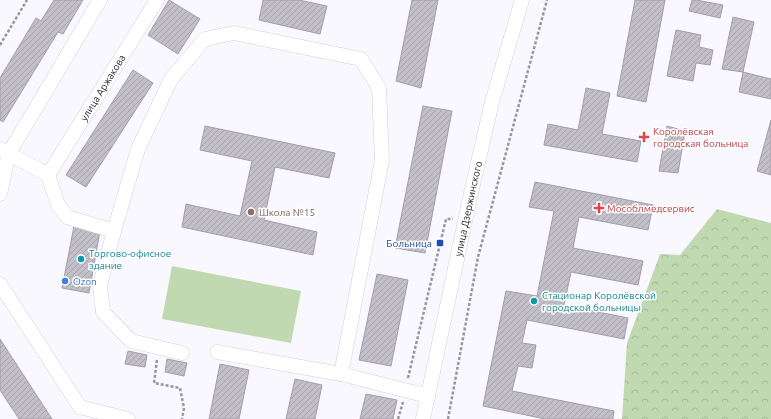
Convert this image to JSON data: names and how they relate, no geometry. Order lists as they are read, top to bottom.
{
  "streets": {
    "street": ["улица Аржакова", "улица Дзержинского"]
  },
  "places": {
    "health": ["Королёвская городская больница", "Мособлмедсервис"],
    "other": [
      "Школа №15",
      "Торгово-офисное здание",
      "Ozon",
      "Стационар Королёвской городской больницы"
    ],
    "transit": ["Больница"]
  }
}
